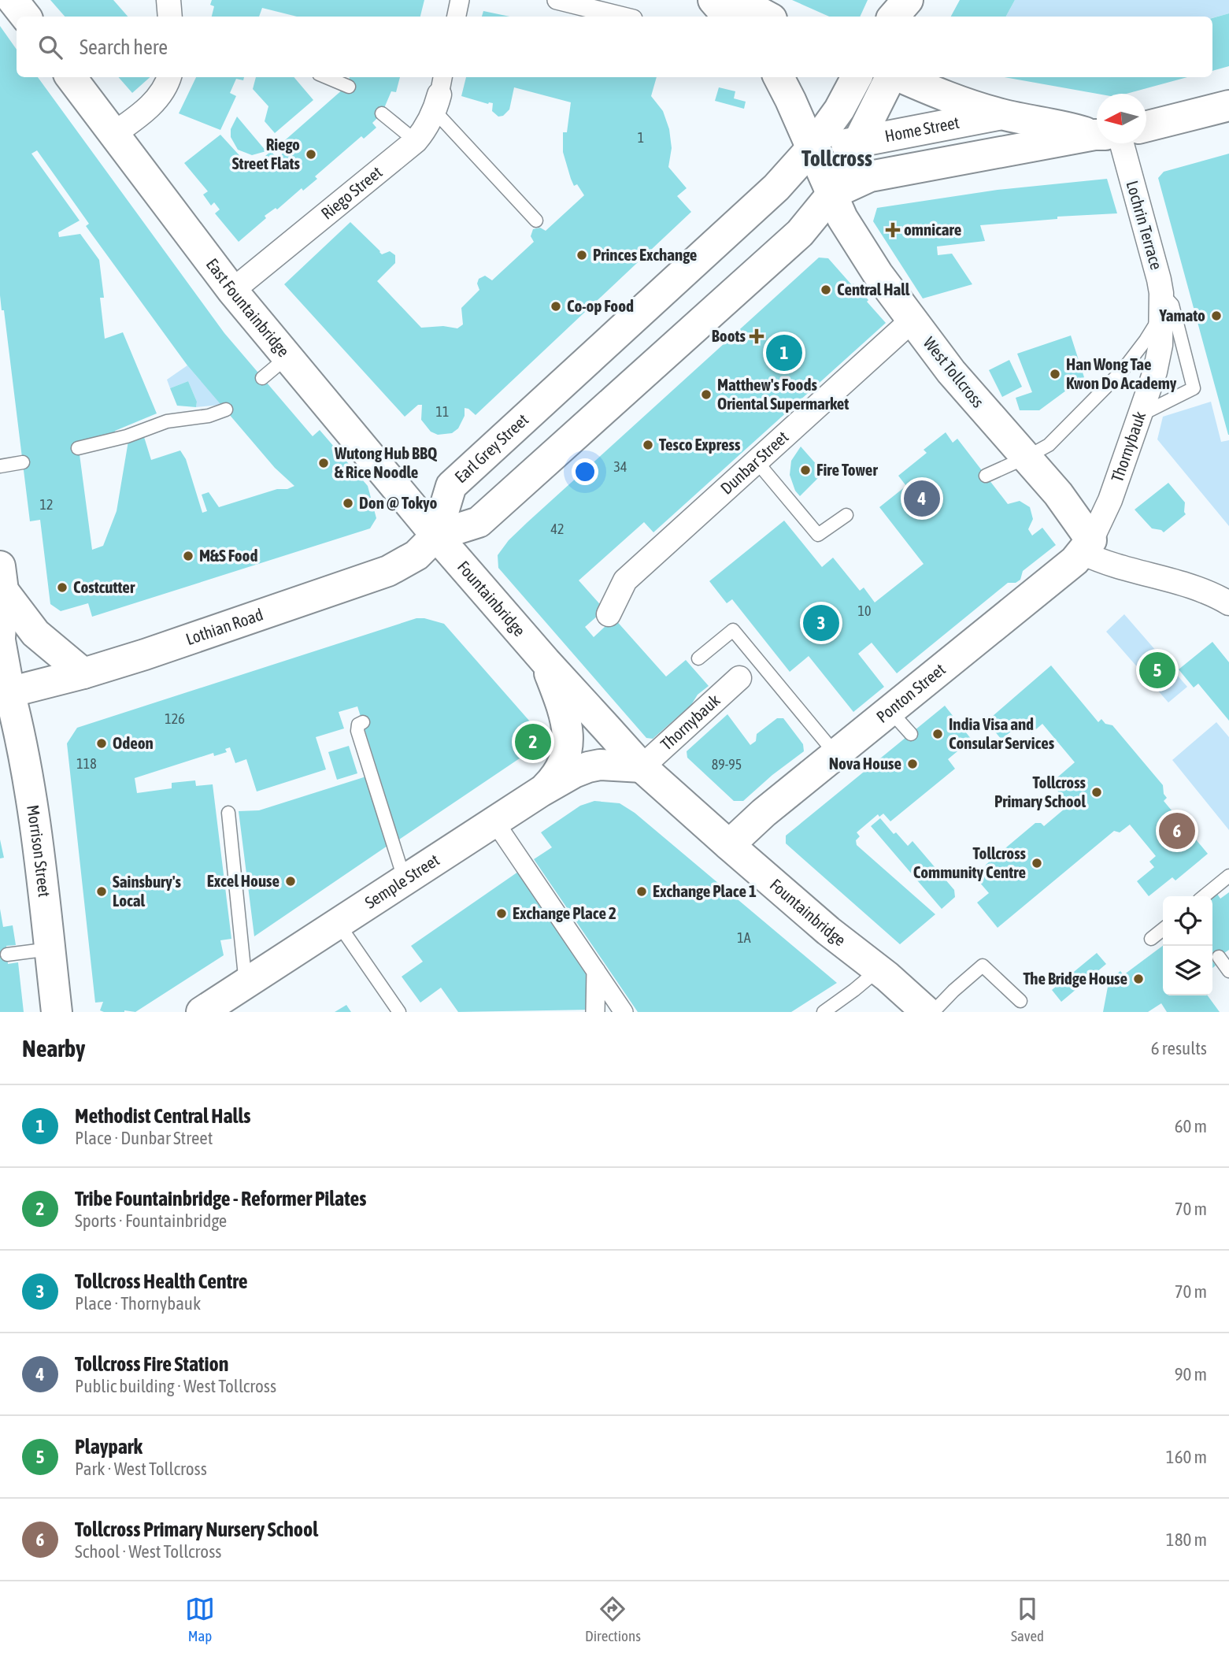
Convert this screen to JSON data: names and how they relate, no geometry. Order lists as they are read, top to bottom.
{
  "streets": {
    "street": [
      "Home Street",
      "Riego Street",
      "Lochrin Terrace",
      "East Fountainbridge",
      "West Tollcross",
      "Thornybauk",
      "Earl Grey Street",
      "Dunbar Street",
      "Fountainbridge",
      "Lothian Road",
      "Ponton Street",
      "Morrison Street",
      "Semple Street"
    ]
  },
  "crossings": [
    ["Home Street", "West Tollcross"],
    ["Home Street", "Earl Grey Street"],
    ["Riego Street", "East Fountainbridge"],
    ["Lochrin Terrace", "Thornybauk"],
    ["East Fountainbridge", "Earl Grey Street"],
    ["East Fountainbridge", "Fountainbridge"],
    ["East Fountainbridge", "Lothian Road"],
    ["West Tollcross", "Thornybauk"],
    ["West Tollcross", "Earl Grey Street"],
    ["West Tollcross", "Dunbar Street"],
    ["West Tollcross", "Ponton Street"],
    ["Thornybauk", "Fountainbridge"],
    ["Thornybauk", "Ponton Street"],
    ["Thornybauk", "Semple Street"],
    ["Earl Grey Street", "Fountainbridge"],
    ["Earl Grey Street", "Lothian Road"],
    ["Fountainbridge", "Lothian Road"],
    ["Fountainbridge", "Ponton Street"],
    ["Fountainbridge", "Semple Street"],
    ["Lothian Road", "Morrison Street"]
  ],
  "districts": ["Tollcross"],
  "places": {
    "other": [
      "Riego Street Flats",
      "Princes Exchange",
      "Central Hall",
      "Co-op Food",
      "Yamato",
      "Han Wong Tae Kwon Do Academy",
      "Matthew's Foods Oriental Supermarket",
      "Tesco Express",
      "Wutong Hub BBQ & Rice Noodle",
      "Fire Tower",
      "Don @ Tokyo",
      "M&S Food",
      "Costcutter",
      "India Visa and Consular Services",
      "Odeon",
      "Nova House",
      "Tollcross Primary School",
      "Tollcross Community Centre",
      "Excel House",
      "Sainsbury's Local",
      "Exchange Place 1",
      "Exchange Place 2",
      "The Bridge House"
    ],
    "health": ["omnicare", "Boots"]
  },
  "house_numbers": [
    "1",
    "11",
    "34",
    "12",
    "42",
    "10",
    "126",
    "118",
    "89-95",
    "1A"
  ],
  "north": "left",
  "page": {
    "search": "Search here",
    "pins": [
      "1",
      "4",
      "3",
      "5",
      "2",
      "6"
    ],
    "heading": ["Nearby", "6 results"],
    "list": [
      {
        "mark": "1",
        "name": "Methodist Central Halls",
        "note": "Place · Dunbar Street",
        "value": "60 m"
      },
      {
        "mark": "2",
        "name": "Tribe Fountainbridge - Reformer Pilates",
        "note": "Sports · Fountainbridge",
        "value": "70 m"
      },
      {
        "mark": "3",
        "name": "Tollcross Health Centre",
        "note": "Place · Thornybauk",
        "value": "70 m"
      },
      {
        "mark": "4",
        "name": "Tollcross Fire Station",
        "note": "Public building · West Tollcross",
        "value": "90 m"
      },
      {
        "mark": "5",
        "name": "Playpark",
        "note": "Park · West Tollcross",
        "value": "160 m"
      },
      {
        "mark": "6",
        "name": "Tollcross Primary Nursery School",
        "note": "School · West Tollcross",
        "value": "180 m"
      }
    ],
    "nav": ["Map", "Directions", "Saved"]
  }
}
